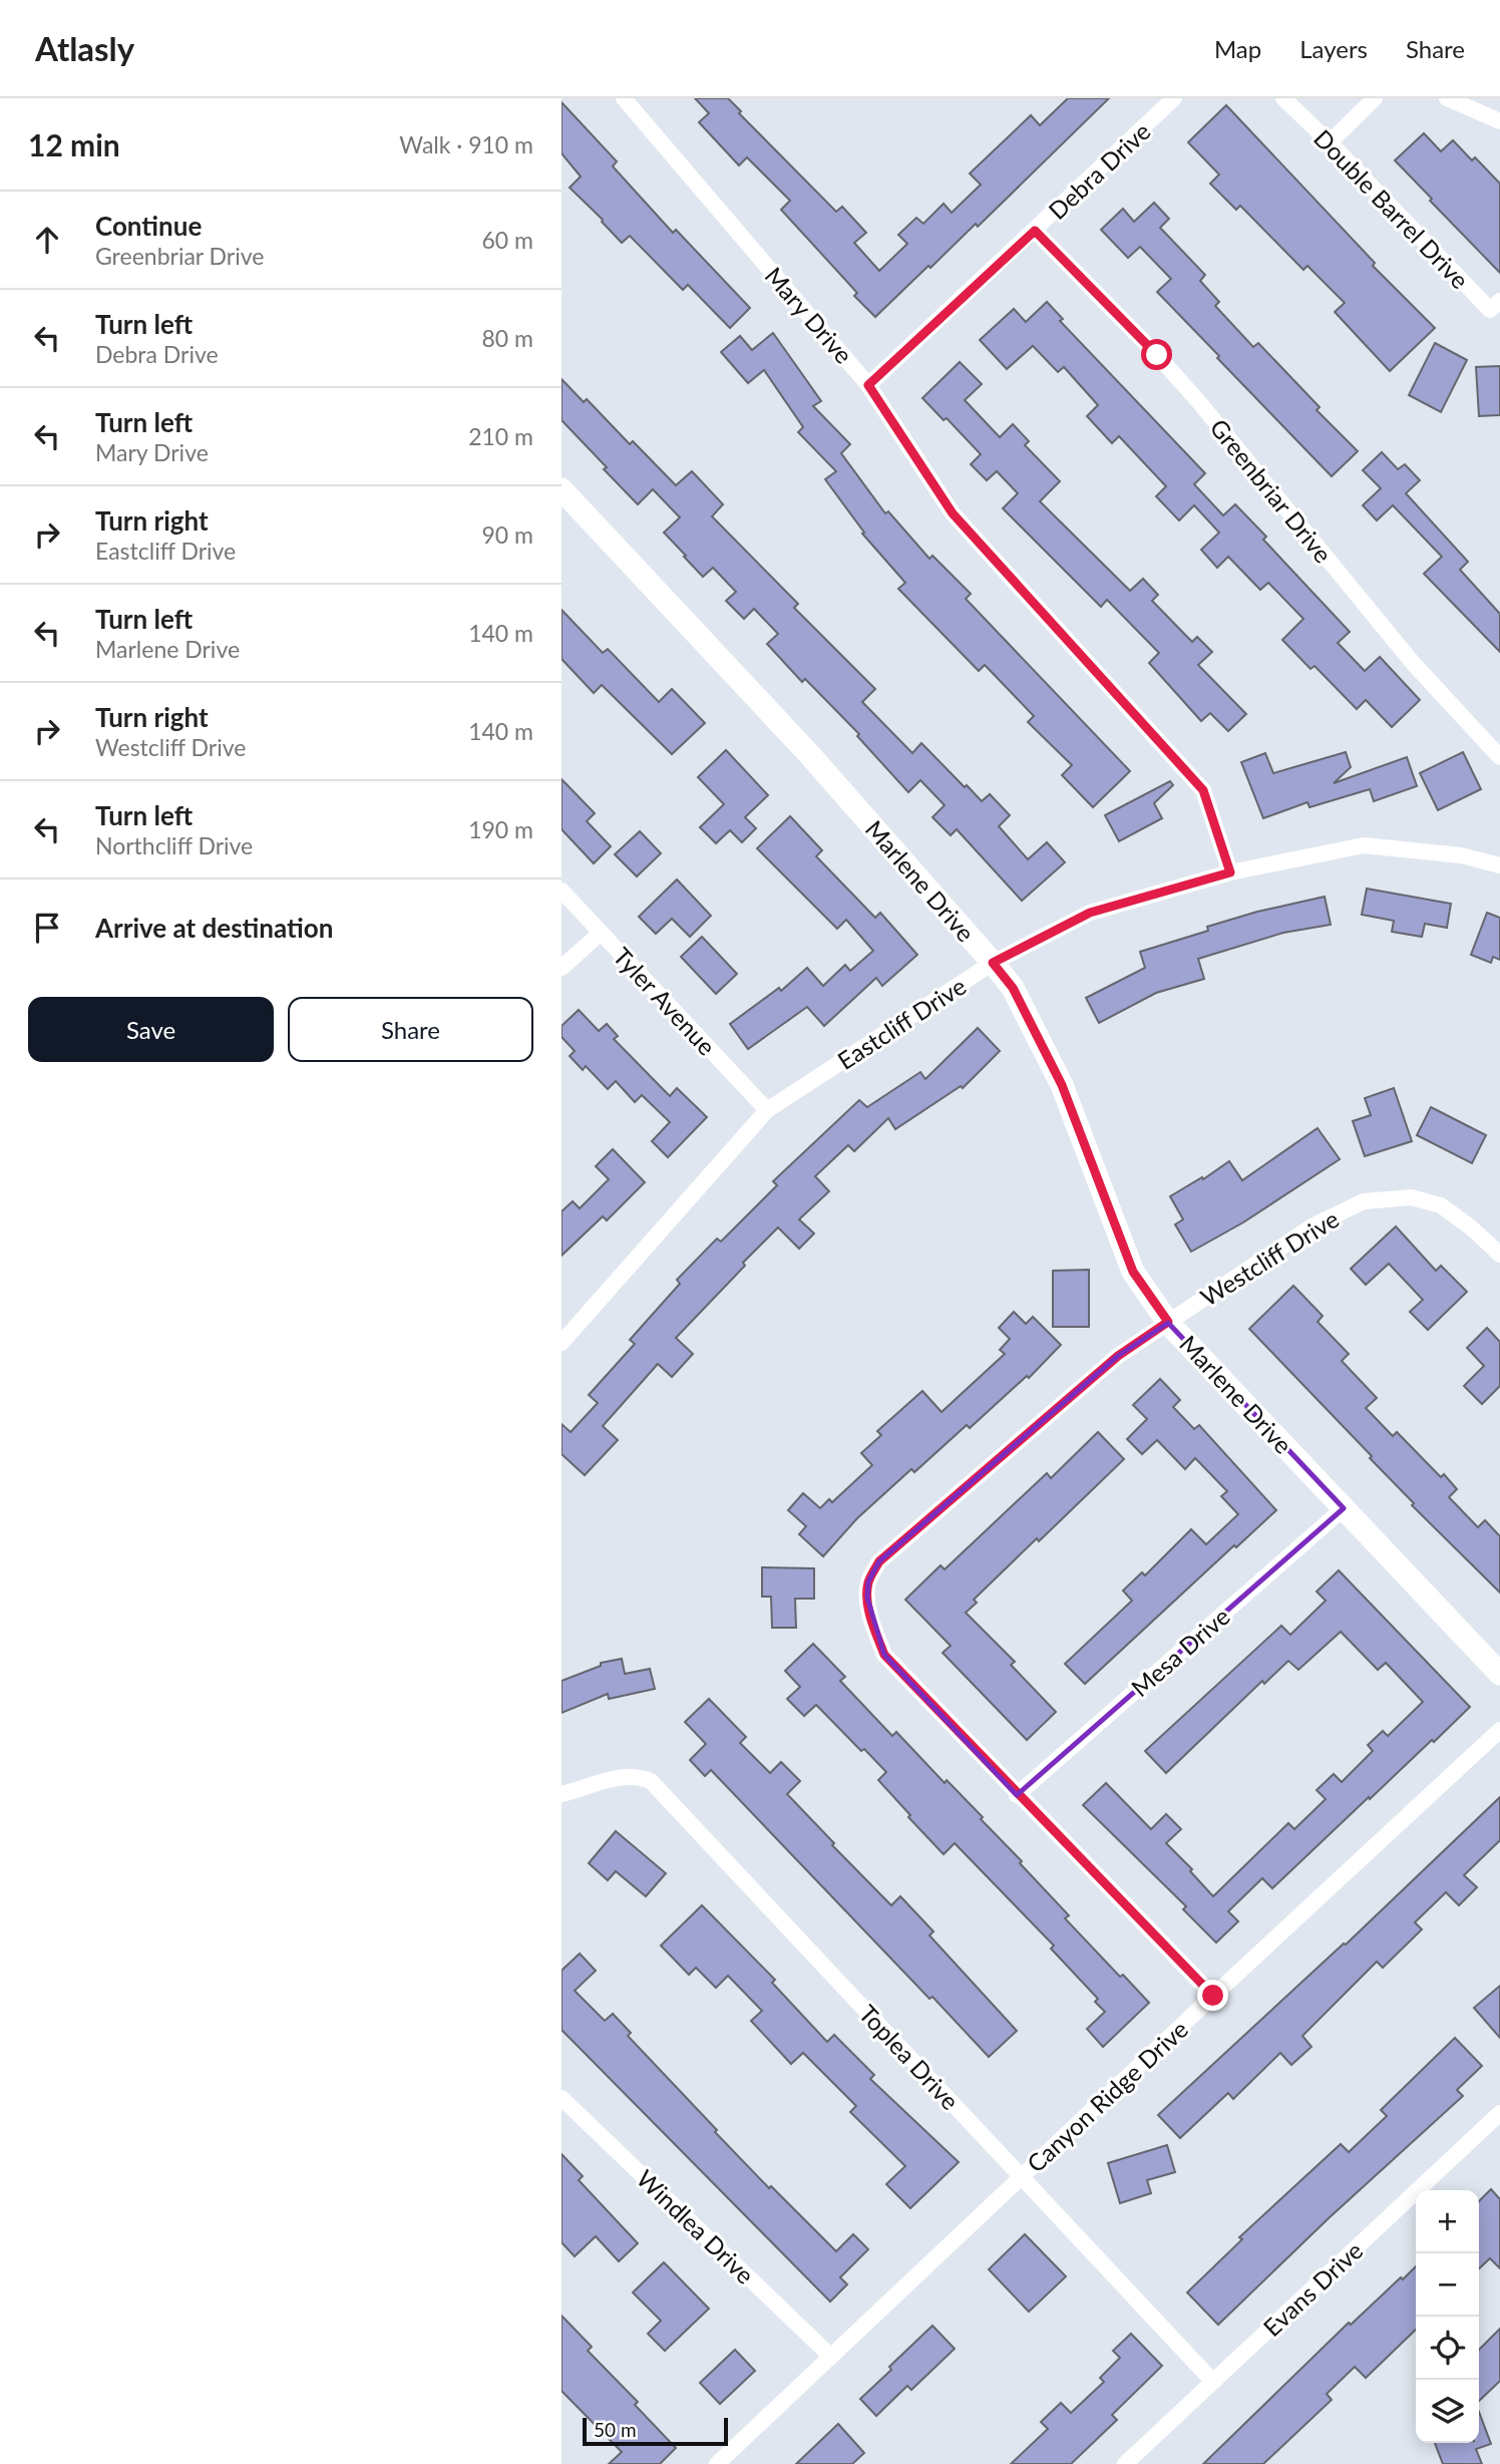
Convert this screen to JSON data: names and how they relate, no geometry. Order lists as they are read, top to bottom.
{
  "streets": {
    "street": [
      "Debra Drive",
      "Double Barrel Drive",
      "Mary Drive",
      "Greenbriar Drive",
      "Marlene Drive",
      "Tyler Avenue",
      "Eastcliff Drive",
      "Westcliff Drive",
      "Mesa Drive",
      "Toplea Drive",
      "Canyon Ridge Drive",
      "Windlea Drive",
      "Evans Drive"
    ]
  },
  "crossings": [
    ["Debra Drive", "Mary Drive"],
    ["Debra Drive", "Greenbriar Drive"],
    ["Mary Drive", "Eastcliff Drive"],
    ["Marlene Drive", "Eastcliff Drive"],
    ["Marlene Drive", "Westcliff Drive"],
    ["Marlene Drive", "Mesa Drive"],
    ["Tyler Avenue", "Eastcliff Drive"],
    ["Westcliff Drive", "Mesa Drive"],
    ["Toplea Drive", "Canyon Ridge Drive"],
    ["Toplea Drive", "Evans Drive"],
    ["Canyon Ridge Drive", "Windlea Drive"]
  ],
  "scale_bar": "50 m",
  "page": {
    "header": "Atlasly",
    "nav": ["Map", "Layers", "Share"],
    "heading": ["12 min", "Walk · 910 m"],
    "list": [
      ["Continue", "Greenbriar Drive", "60 m"],
      ["Turn left", "Debra Drive", "80 m"],
      ["Turn left", "Mary Drive", "210 m"],
      ["Turn right", "Eastcliff Drive", "90 m"],
      ["Turn left", "Marlene Drive", "140 m"],
      ["Turn right", "Westcliff Drive", "140 m"],
      ["Turn left", "Northcliff Drive", "190 m"],
      "Arrive at destination"
    ],
    "buttons": ["Save", "Share"],
    "map_buttons": ["+", "−"],
    "scale": "50 m"
  }
}
